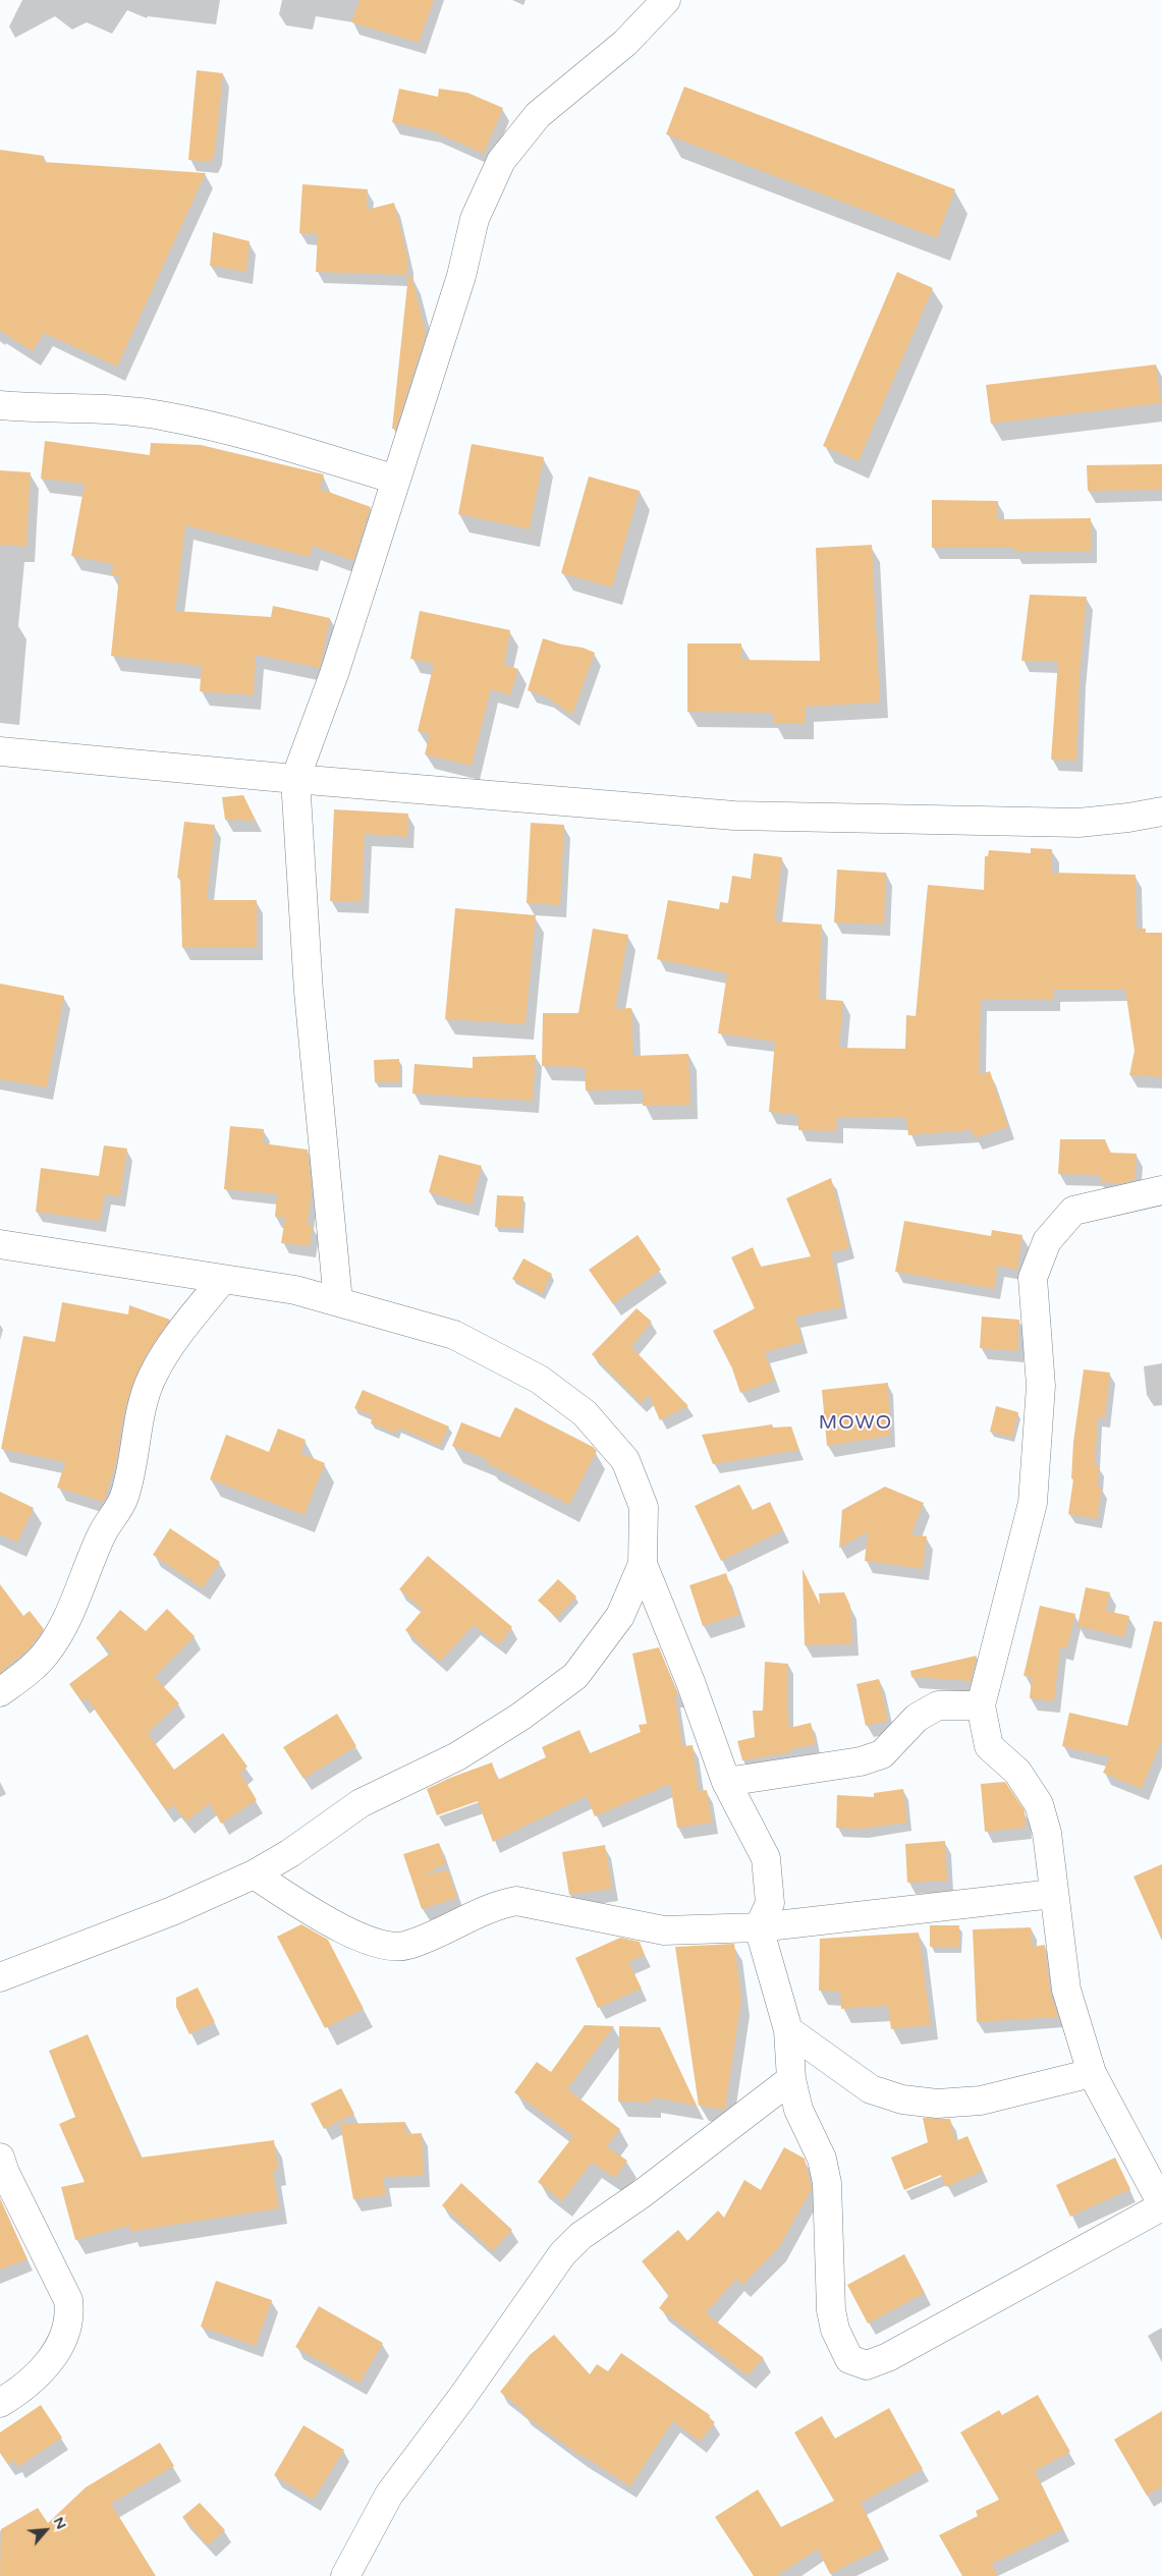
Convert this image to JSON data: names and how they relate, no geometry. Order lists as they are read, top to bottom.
{
  "districts": ["MOWO"],
  "north": "top right"
}
